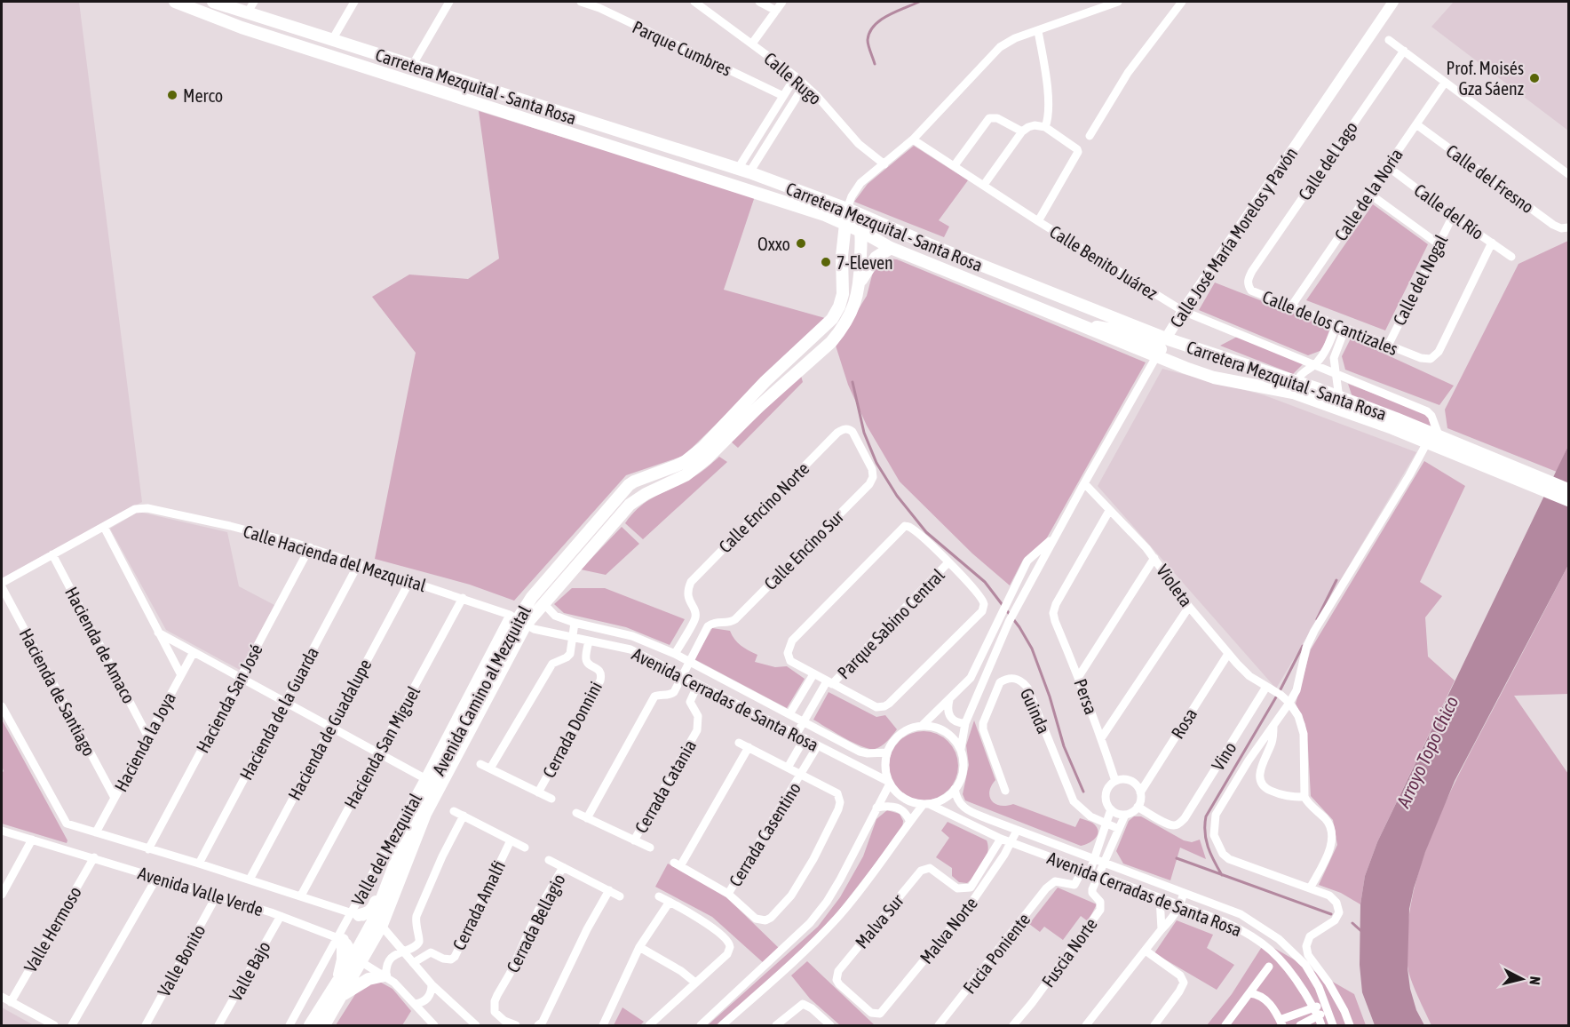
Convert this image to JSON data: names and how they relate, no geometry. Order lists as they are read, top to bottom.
{
  "streets": {
    "main road": ["Carretera Mezquital - Santa Rosa", "Avenida Camino al Mezquital"],
    "street": [
      "Parque Cumbres",
      "Calle Rugo",
      "Calle del Lago",
      "Calle del Fresno",
      "Calle de la Noria",
      "Calle del Río",
      "Calle José María Morelos y Pavón",
      "Calle Benito Juárez",
      "Calle del Nogal",
      "Calle de los Cantizales",
      "Calle Encino Norte",
      "Calle Encino Sur",
      "Calle Hacienda del Mezquital",
      "Violeta",
      "Parque Sabino Central",
      "Hacienda de Amaco",
      "Hacienda de Santiago",
      "Persa",
      "Hacienda San José",
      "Avenida Cerradas de Santa Rosa",
      "Guinda",
      "Hacienda de la Guarda",
      "Rosa",
      "Hacienda de Guadalupe",
      "Cerrada Donnini",
      "Hacienda la Joya",
      "Hacienda San Miguel",
      "Vino",
      "Cerrada Catania",
      "Cerrada Casentino",
      "Valle del Mezquital",
      "Avenida Valle Verde",
      "Cerrada Amalfi",
      "Malva Sur",
      "Cerrada Bellagio",
      "Valle Hermoso",
      "Malva Norte",
      "Fuscia Norte",
      "Fucia Poniente",
      "Valle Bonito",
      "Valle Bajo"
    ]
  },
  "crossings": [
    ["Carretera Mezquital - Santa Rosa", "Calle José María Morelos y Pavón"],
    ["Carretera Mezquital - Santa Rosa", "Calle Benito Juárez"],
    ["Carretera Mezquital - Santa Rosa", "Avenida Camino al Mezquital"],
    ["Calle del Lago", "Calle de los Cantizales"],
    ["Calle del Fresno", "Calle de la Noria"],
    ["Calle de la Noria", "Calle del Río"],
    ["Calle de la Noria", "Calle de los Cantizales"],
    ["Calle del Río", "Calle del Nogal"],
    ["Calle del Río", "Calle de los Cantizales"],
    ["Calle José María Morelos y Pavón", "Calle Benito Juárez"],
    ["Calle José María Morelos y Pavón", "Violeta"],
    ["Calle José María Morelos y Pavón", "Avenida Cerradas de Santa Rosa"],
    ["Calle del Nogal", "Calle de los Cantizales"],
    ["Calle Encino Norte", "Calle Encino Sur"],
    ["Calle Encino Norte", "Avenida Cerradas de Santa Rosa"],
    ["Calle Encino Sur", "Avenida Cerradas de Santa Rosa"],
    ["Calle Hacienda del Mezquital", "Avenida Camino al Mezquital"],
    ["Calle Hacienda del Mezquital", "Hacienda San José"],
    ["Calle Hacienda del Mezquital", "Avenida Cerradas de Santa Rosa"],
    ["Calle Hacienda del Mezquital", "Hacienda de la Guarda"],
    ["Calle Hacienda del Mezquital", "Hacienda de Guadalupe"],
    ["Calle Hacienda del Mezquital", "Hacienda San Miguel"],
    ["Calle Hacienda del Mezquital", "Valle del Mezquital"],
    ["Violeta", "Persa"],
    ["Violeta", "Rosa"],
    ["Violeta", "Vino"],
    ["Parque Sabino Central", "Avenida Cerradas de Santa Rosa"],
    ["Parque Sabino Central", "Cerrada Casentino"],
    ["Hacienda de Amaco", "Hacienda la Joya"],
    ["Avenida Camino al Mezquital", "Avenida Cerradas de Santa Rosa"],
    ["Avenida Camino al Mezquital", "Valle del Mezquital"],
    ["Avenida Camino al Mezquital", "Avenida Valle Verde"],
    ["Hacienda de Santiago", "Hacienda la Joya"],
    ["Persa", "Rosa"],
    ["Persa", "Vino"],
    ["Hacienda San José", "Avenida Valle Verde"],
    ["Avenida Cerradas de Santa Rosa", "Cerrada Donnini"],
    ["Avenida Cerradas de Santa Rosa", "Cerrada Catania"],
    ["Avenida Cerradas de Santa Rosa", "Cerrada Casentino"],
    ["Avenida Cerradas de Santa Rosa", "Valle del Mezquital"],
    ["Avenida Cerradas de Santa Rosa", "Malva Norte"],
    ["Avenida Cerradas de Santa Rosa", "Fuscia Norte"],
    ["Avenida Cerradas de Santa Rosa", "Fucia Poniente"],
    ["Hacienda de la Guarda", "Avenida Valle Verde"],
    ["Rosa", "Vino"],
    ["Hacienda de Guadalupe", "Avenida Valle Verde"],
    ["Hacienda la Joya", "Avenida Valle Verde"],
    ["Hacienda San Miguel", "Avenida Valle Verde"],
    ["Valle del Mezquital", "Avenida Valle Verde"],
    ["Avenida Valle Verde", "Valle Hermoso"],
    ["Avenida Valle Verde", "Valle Bonito"],
    ["Avenida Valle Verde", "Valle Bajo"],
    ["Malva Sur", "Malva Norte"]
  ],
  "water": ["Arroyo Topo Chico"],
  "places": [
    "Prof. Moisés Gza Sáenz",
    "Merco",
    "Oxxo",
    "7-Eleven"
  ],
  "north": "right"
}
